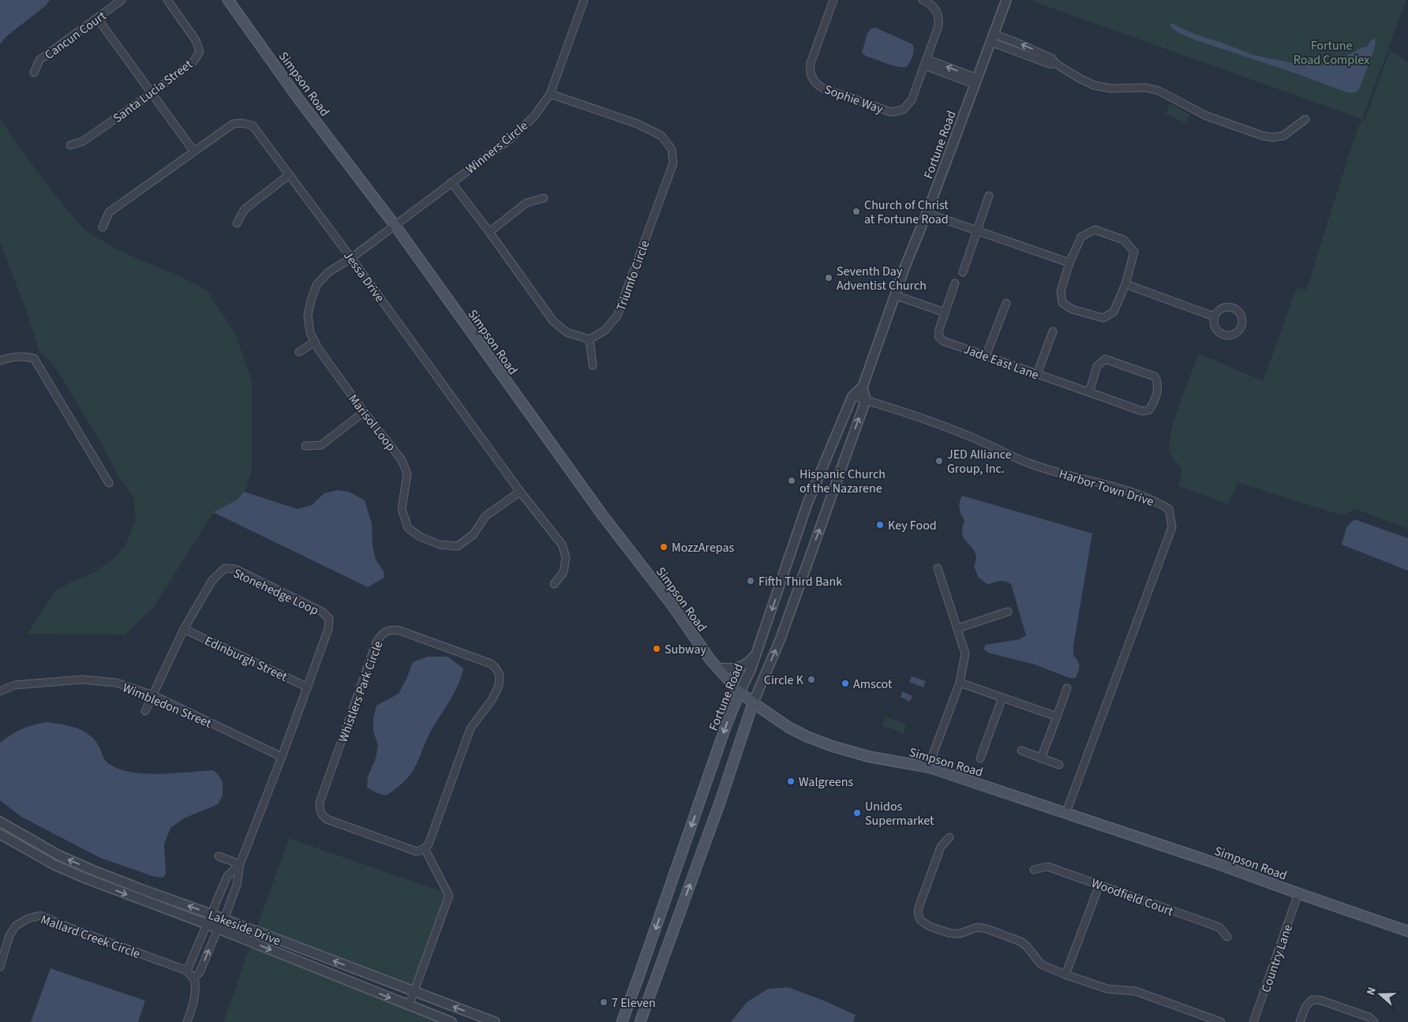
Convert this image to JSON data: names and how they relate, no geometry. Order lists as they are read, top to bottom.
{
  "streets": {
    "main road": ["Simpson Road", "Fortune Road"],
    "street": [
      "Cancun Court",
      "Santa Lucia Street",
      "Sophie Way",
      "Winners Circle",
      "Triumfo Circle",
      "Jessa Drive",
      "Jade East Lane",
      "Marisol Loop",
      "Harbor Town Drive",
      "Stonehedge Loop",
      "Edinburgh Street",
      "Whistlers Park Circle",
      "Wimbledon Street",
      "Woodfield Court",
      "Lakeside Drive",
      "Mallard Creek Circle",
      "Country Lane"
    ]
  },
  "crossings": [
    ["Simpson Road", "Fortune Road"],
    ["Simpson Road", "Winners Circle"],
    ["Simpson Road", "Marisol Loop"],
    ["Simpson Road", "Harbor Town Drive"],
    ["Simpson Road", "Country Lane"],
    ["Fortune Road", "Harbor Town Drive"],
    ["Winners Circle", "Triumfo Circle"],
    ["Winners Circle", "Marisol Loop"],
    ["Jessa Drive", "Marisol Loop"],
    ["Stonehedge Loop", "Edinburgh Street"],
    ["Stonehedge Loop", "Wimbledon Street"],
    ["Stonehedge Loop", "Lakeside Drive"]
  ],
  "parks": ["Fortune Road Complex"],
  "places": [
    "Church of Christ at Fortune Road",
    "Seventh Day Adventist Church",
    "JED Alliance Group, Inc.",
    "Hispanic Church of the Nazarene",
    "Key Food",
    "MozzArepas",
    "Fifth Third Bank",
    "Subway",
    "Circle K",
    "Amscot",
    "Walgreens",
    "Unidos Supermarket",
    "7 Eleven"
  ],
  "north": "left"
}
